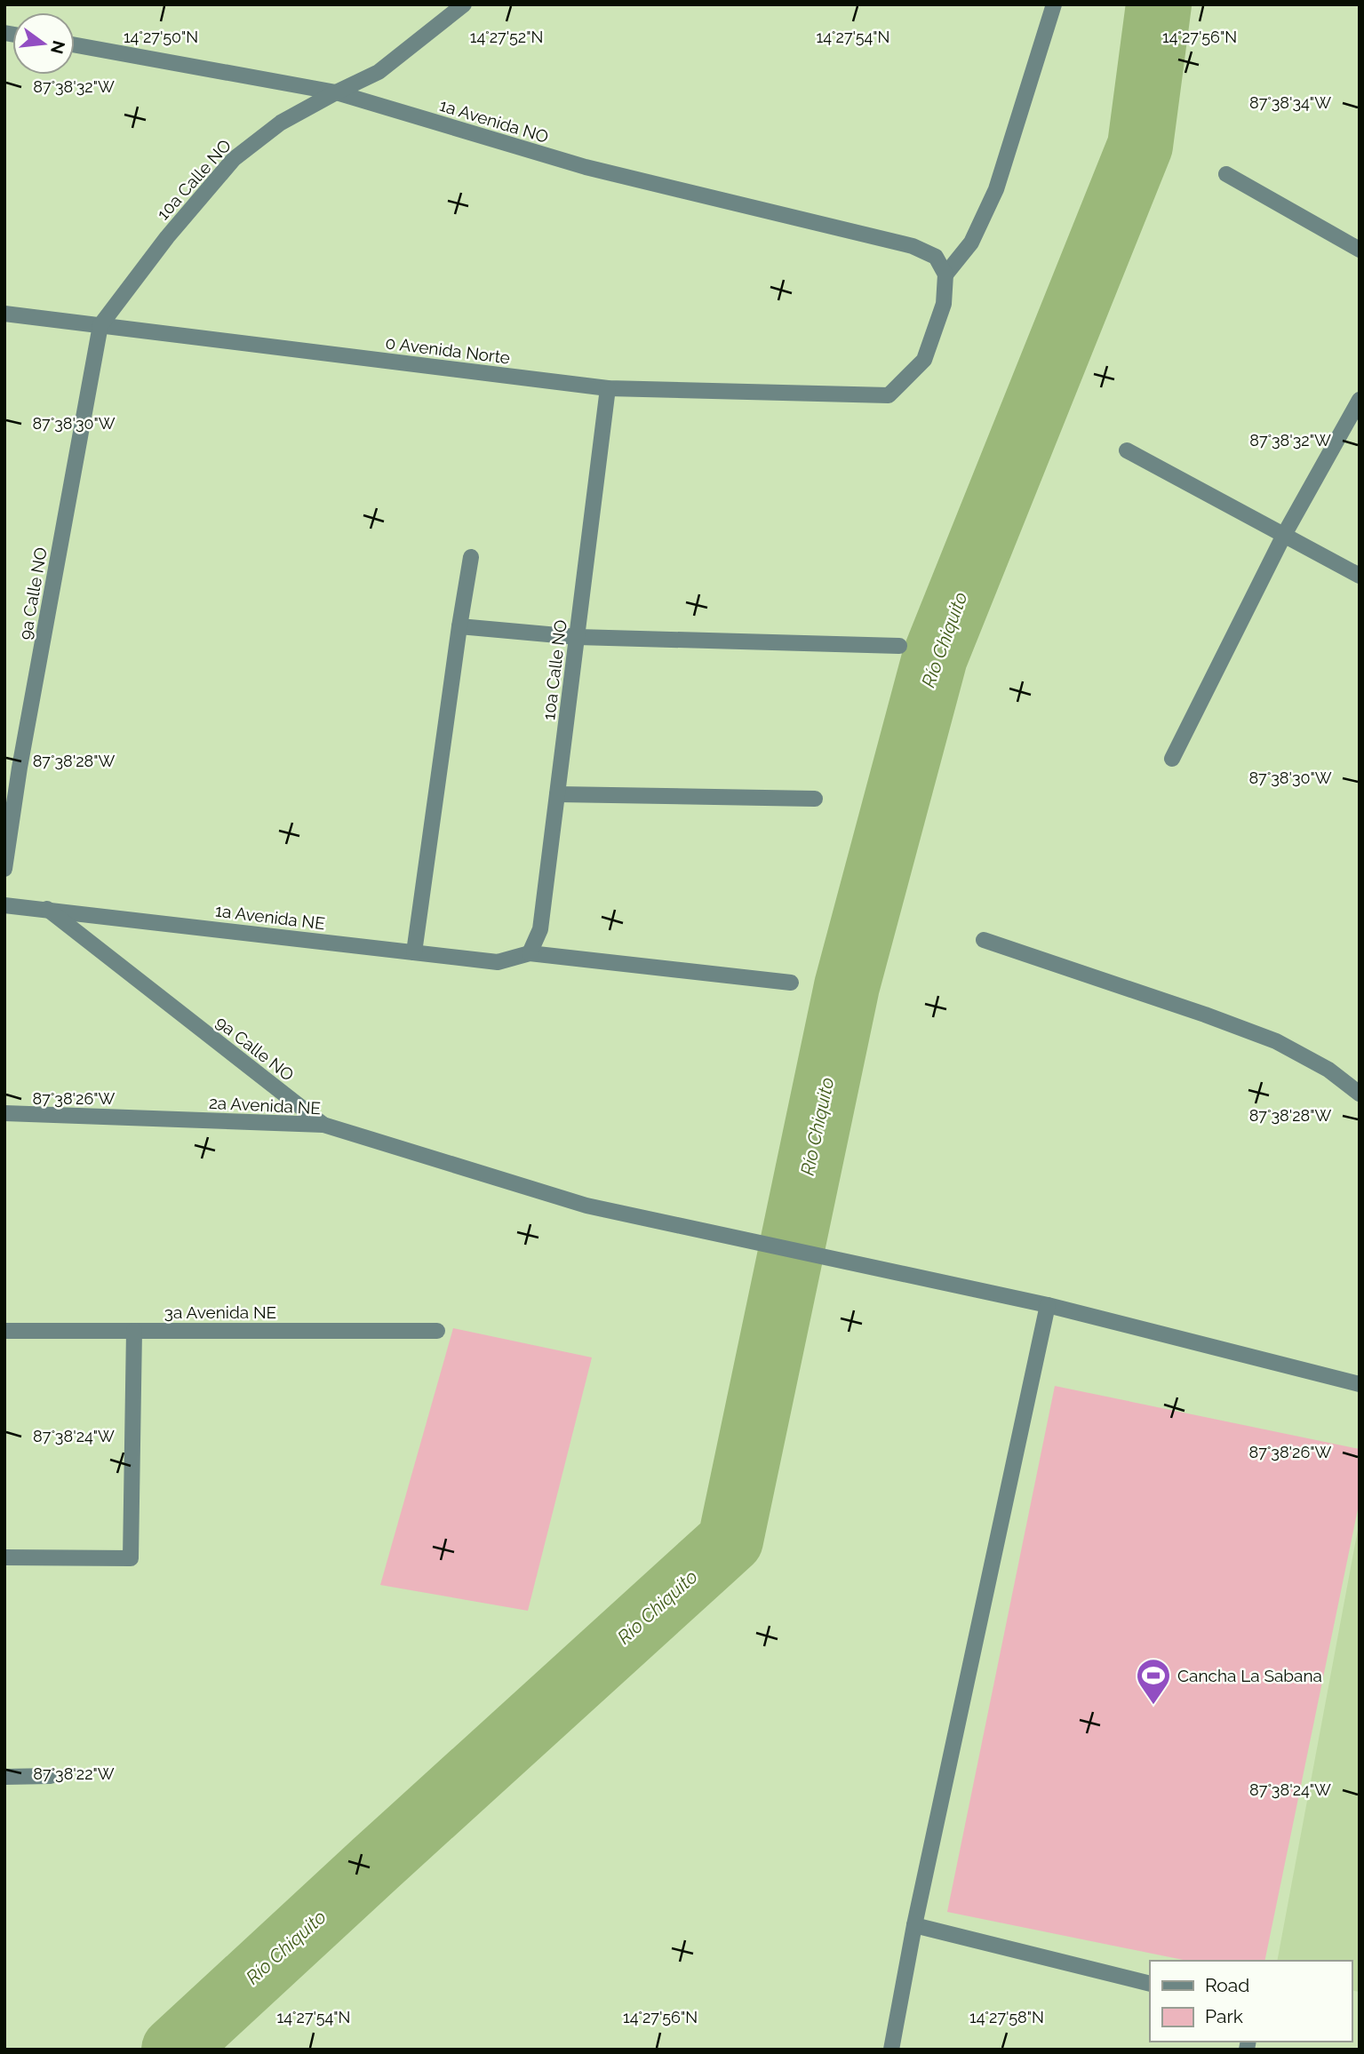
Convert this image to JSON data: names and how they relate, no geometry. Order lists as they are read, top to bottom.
{
  "streets": {
    "street": [
      "1a Avenida NO",
      "10a Calle NO",
      "0 Avenida Norte",
      "9a Calle NO",
      "1a Avenida NE",
      "2a Avenida NE",
      "3a Avenida NE"
    ]
  },
  "crossings": [
    ["1a Avenida NO", "10a Calle NO"],
    ["1a Avenida NO", "0 Avenida Norte"],
    ["10a Calle NO", "0 Avenida Norte"],
    ["10a Calle NO", "9a Calle NO"],
    ["10a Calle NO", "1a Avenida NE"],
    ["0 Avenida Norte", "9a Calle NO"],
    ["9a Calle NO", "1a Avenida NE"],
    ["9a Calle NO", "2a Avenida NE"]
  ],
  "water": ["Río Chiquito"],
  "places": {
    "sports": ["Cancha La Sabana"]
  },
  "legend": ["Road", "Park"],
  "north": "right",
  "coordinates": [
    "14°27'50\"N",
    "14°27'52\"N",
    "14°27'54\"N",
    "14°27'56\"N",
    "87°38'32\"W",
    "87°38'34\"W",
    "87°38'30\"W",
    "87°38'28\"W",
    "87°38'26\"W",
    "87°38'24\"W",
    "87°38'22\"W",
    "14°27'58\"N"
  ]
}
